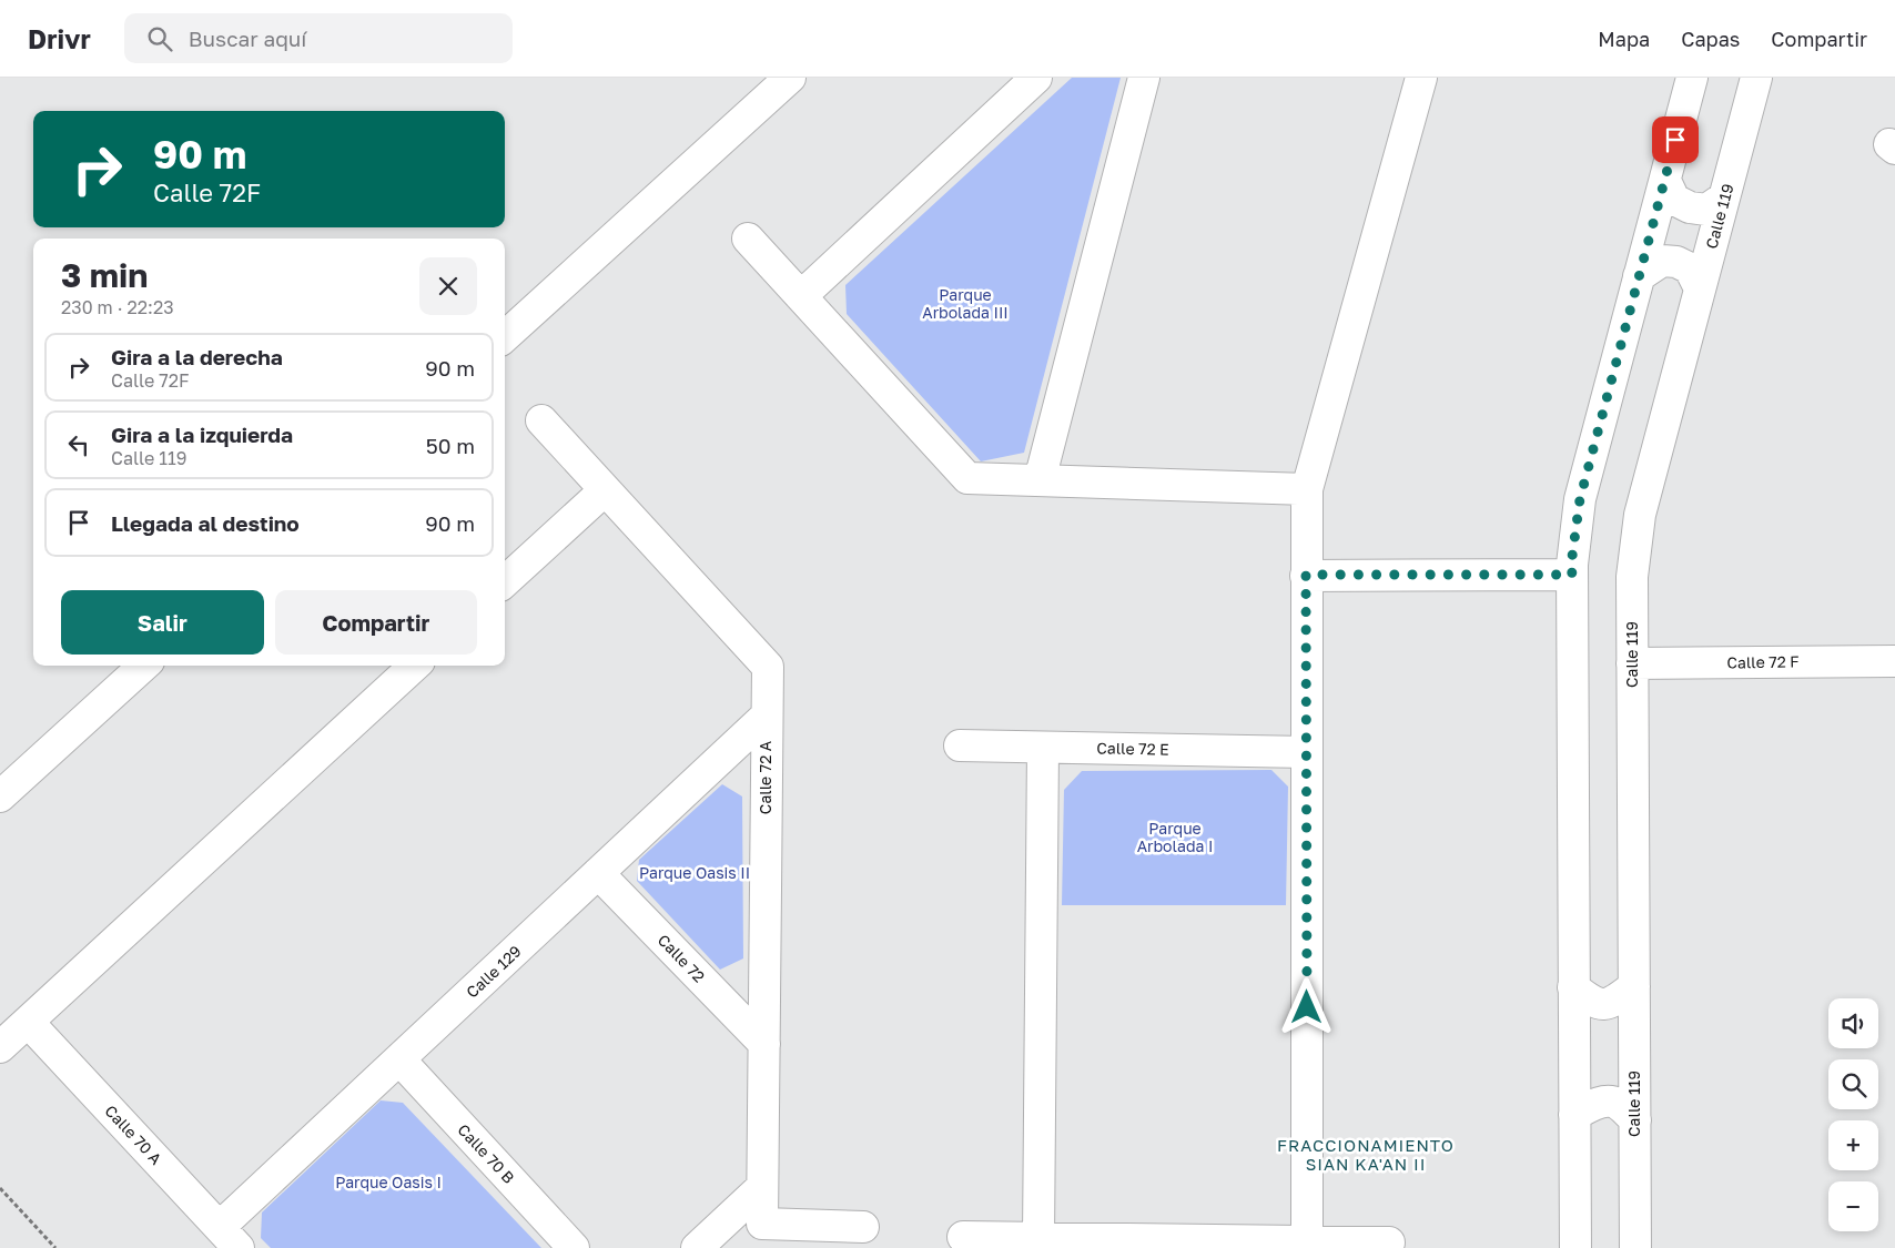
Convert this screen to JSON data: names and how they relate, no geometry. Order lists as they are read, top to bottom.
{
  "streets": {
    "street": [
      "Calle 119",
      "Calle 72 F",
      "Calle 72 E",
      "Calle 72 A",
      "Calle 72",
      "Calle 129",
      "Calle 70 A",
      "Calle 70 B"
    ]
  },
  "crossings": [
    ["Calle 119", "Calle 72 F"],
    ["Calle 72 A", "Calle 72"],
    ["Calle 72 A", "Calle 129"],
    ["Calle 72", "Calle 129"],
    ["Calle 129", "Calle 70 A"],
    ["Calle 129", "Calle 70 B"]
  ],
  "districts": ["FRACCIONAMIENTO SIAN KA'AN II"],
  "parks": [
    "Parque Arbolada III",
    "Parque Arbolada I",
    "Parque Oasis II",
    "Parque Oasis I"
  ],
  "page": {
    "header": "Drivr",
    "search": "Buscar aquí",
    "nav": ["Mapa", "Capas", "Compartir"],
    "turn": ["90 m", "Calle 72F"],
    "heading": ["3 min", "230 m · 22:23"],
    "list": [
      {
        "name": "Gira a la derecha",
        "note": "Calle 72F",
        "value": "90 m"
      },
      {
        "name": "Gira a la izquierda",
        "note": "Calle 119",
        "value": "50 m"
      },
      {
        "name": "Llegada al destino",
        "value": "90 m"
      }
    ],
    "buttons": ["Salir", "Compartir"],
    "map_buttons": ["+", "−"]
  }
}
